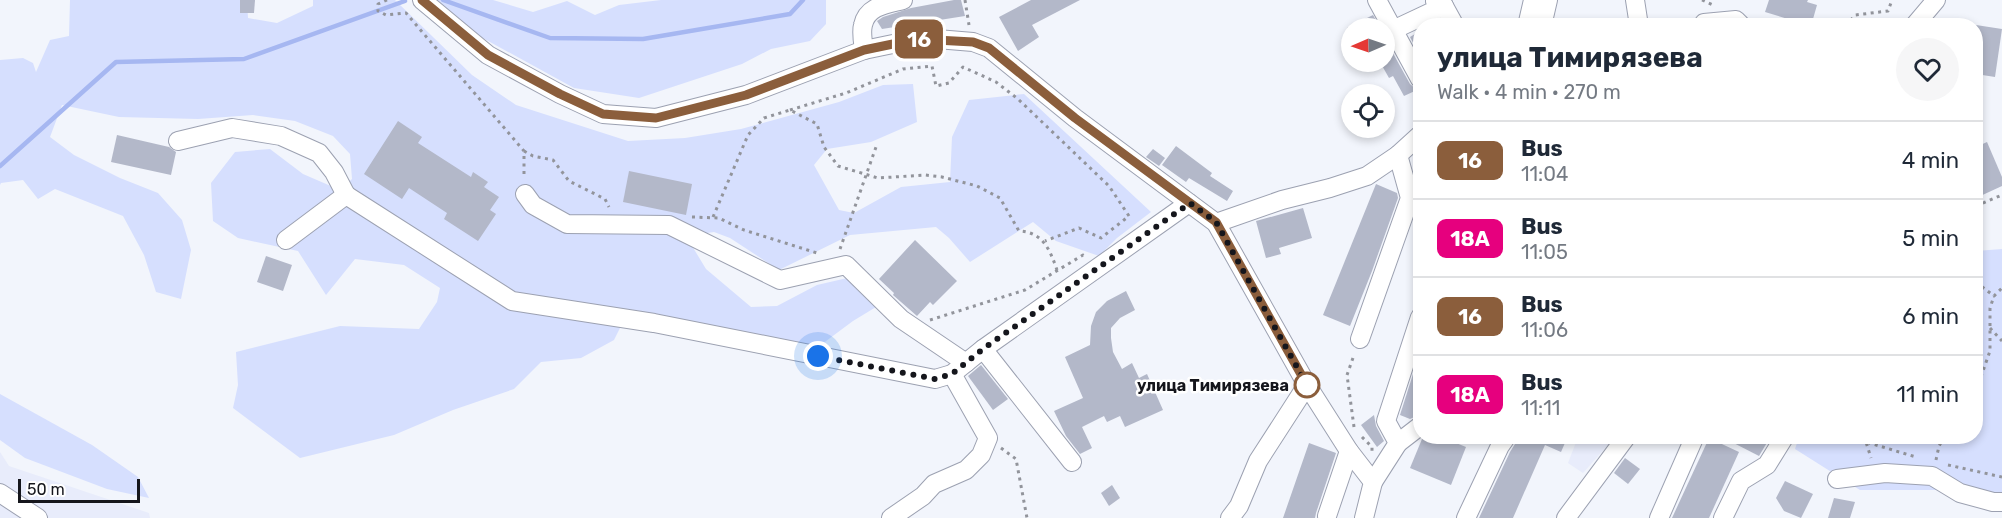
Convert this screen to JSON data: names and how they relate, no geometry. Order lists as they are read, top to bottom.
{
  "places": ["улица Тимирязева"],
  "lines": ["bus line 16"],
  "scale_bar": "50 m",
  "north": "left",
  "page": {
    "on_map": "16",
    "heading": ["улица Тимирязева", "Walk · 4 min · 270 m"],
    "list": [
      {
        "mark": "16",
        "name": "Bus",
        "note": "11:04",
        "value": "4 min"
      },
      {
        "mark": "18А",
        "name": "Bus",
        "note": "11:05",
        "value": "5 min"
      },
      {
        "mark": "16",
        "name": "Bus",
        "note": "11:06",
        "value": "6 min"
      },
      {
        "mark": "18А",
        "name": "Bus",
        "note": "11:11",
        "value": "11 min"
      }
    ],
    "scale": "50 m"
  }
}
